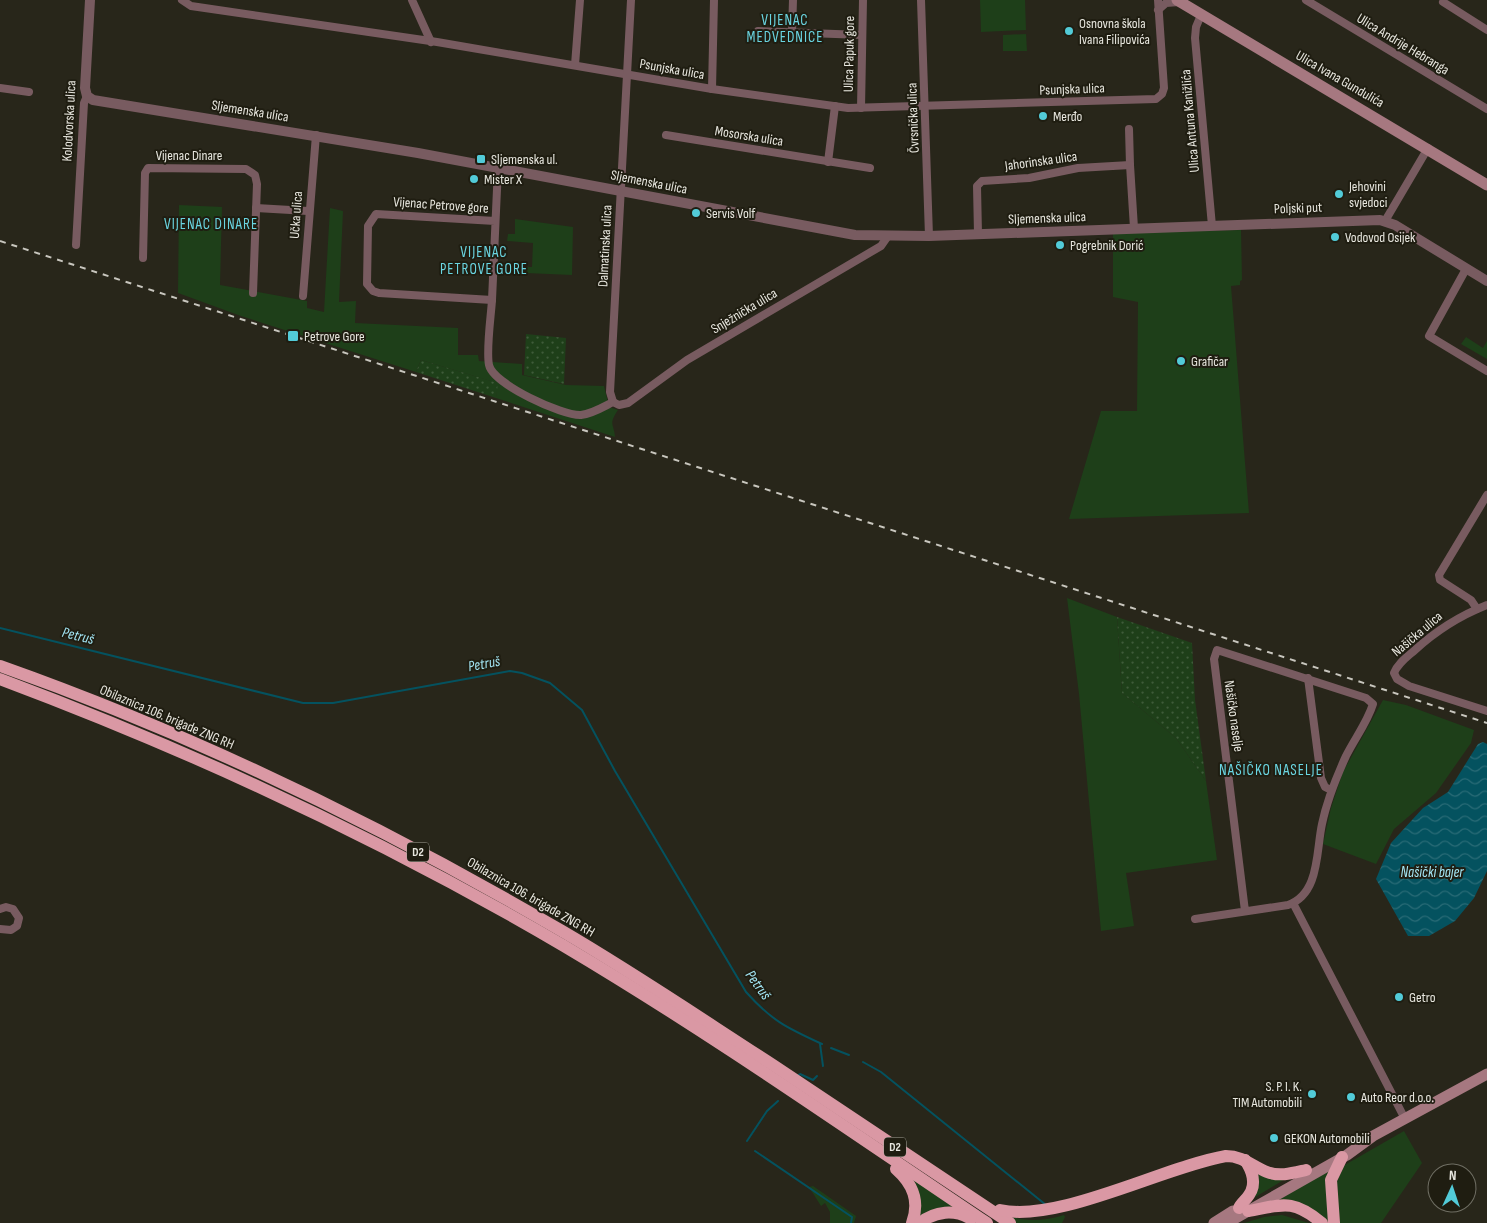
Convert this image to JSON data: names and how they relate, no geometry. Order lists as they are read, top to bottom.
{
  "streets": {
    "highway": ["Obilaznica 106. brigade ZNG RH", "D2"],
    "main road": ["Ulica Ivana Gundulića"],
    "street": [
      "Ulica Andrije Hebranga",
      "Ulica Papuk gore",
      "Psunjska ulica",
      "Sljemenska ulica",
      "Čvrsnička ulica",
      "Kolodvorska ulica",
      "Ulica Antuna Kanižlića",
      "Mosorska ulica",
      "Vijenac Dinare",
      "Jahorinska ulica",
      "Vijenac Petrove gore",
      "Poljski put",
      "Učka ulica",
      "Dalmatinska ulica",
      "Snježnička ulica",
      "Našička ulica",
      "Našičko naselje"
    ]
  },
  "crossings": [
    ["Ulica Papuk gore", "Psunjska ulica"],
    ["Psunjska ulica", "Čvrsnička ulica"],
    ["Psunjska ulica", "Dalmatinska ulica"],
    ["Ulica Ivana Gundulića", "Ulica Antuna Kanižlića"],
    ["Sljemenska ulica", "Čvrsnička ulica"],
    ["Sljemenska ulica", "Kolodvorska ulica"],
    ["Sljemenska ulica", "Ulica Antuna Kanižlića"],
    ["Sljemenska ulica", "Jahorinska ulica"],
    ["Sljemenska ulica", "Vijenac Petrove gore"],
    ["Sljemenska ulica", "Poljski put"],
    ["Sljemenska ulica", "Učka ulica"],
    ["Sljemenska ulica", "Dalmatinska ulica"],
    ["Sljemenska ulica", "Snježnička ulica"],
    ["Ulica Antuna Kanižlića", "Poljski put"],
    ["Vijenac Petrove gore", "Dalmatinska ulica"],
    ["Vijenac Petrove gore", "Snježnička ulica"],
    ["Dalmatinska ulica", "Snježnička ulica"]
  ],
  "districts": [
    "VIJENAC MEDVEDNICE",
    "VIJENAC DINARE",
    "VIJENAC PETROVE GORE",
    "NAŠIČKO NASELJE"
  ],
  "water": ["Petruš", "Našički bajer"],
  "places": {
    "other": [
      "Osnovna škola Ivana Filipovića",
      "Merđo",
      "Mister X",
      "Jehovini svjedoci",
      "Servis Volf",
      "Vodovod Osijek",
      "Pogrebnik Dorić",
      "Grafičar",
      "Getro",
      "S. P. I. K. TIM Automobili",
      "Auto Reor d.o.o.",
      "GEKON Automobili"
    ],
    "transit": ["Sljemenska ul.", "Petrove Gore"]
  },
  "north": "top"
}
